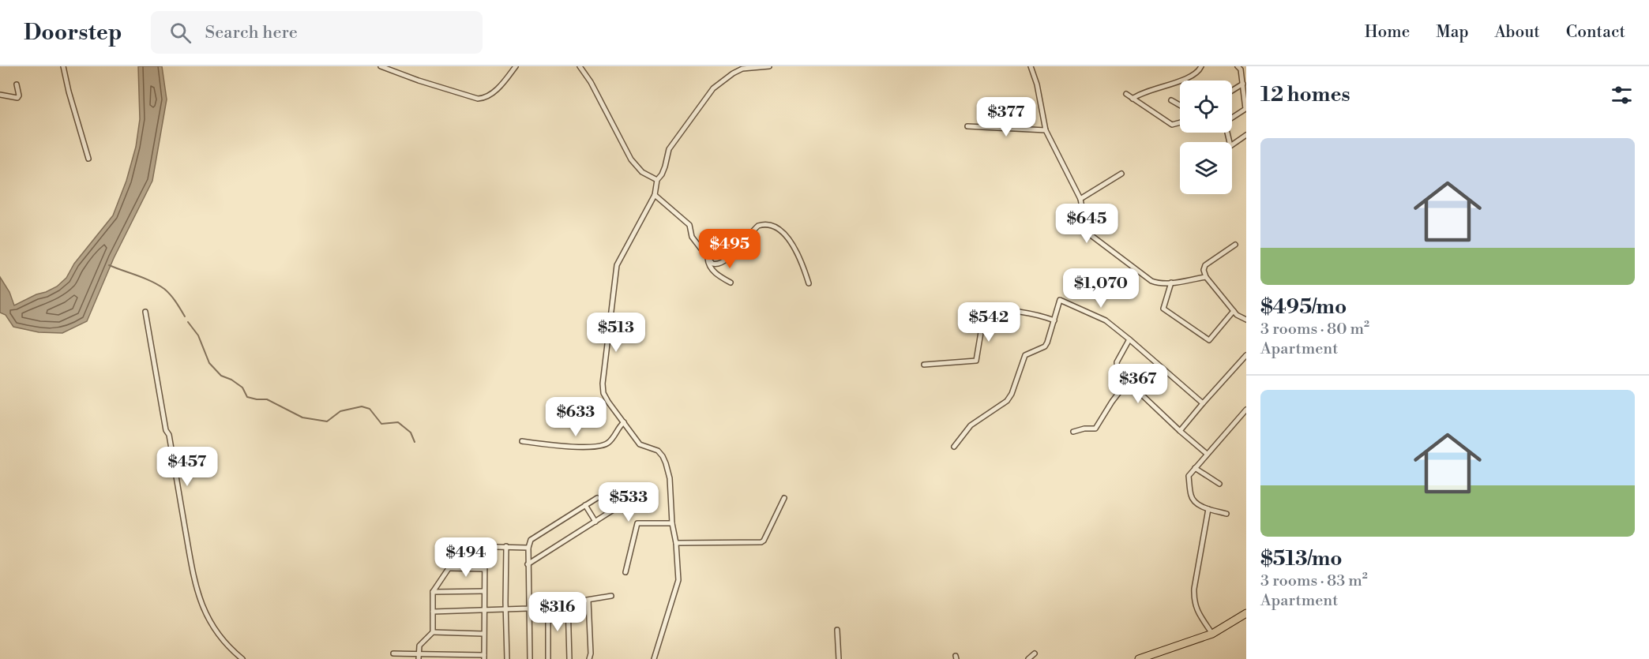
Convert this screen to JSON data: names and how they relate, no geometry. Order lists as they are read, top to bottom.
{
  "page": {
    "header": "Doorstep",
    "search": "Search here",
    "nav": [
      "Home",
      "Map",
      "About",
      "Contact"
    ],
    "heading": "12 homes",
    "price": [
      "$377",
      "$645",
      "$495",
      "$1,070",
      "$542",
      "$513",
      "$367",
      "$633",
      "$457",
      "$533",
      "$494",
      "$316"
    ],
    "list": [
      {
        "name": "$495/mo",
        "note": "3 rooms · 80 m² · Apartment"
      },
      {
        "name": "$513/mo",
        "note": "3 rooms · 83 m² · Apartment"
      }
    ]
  }
}
